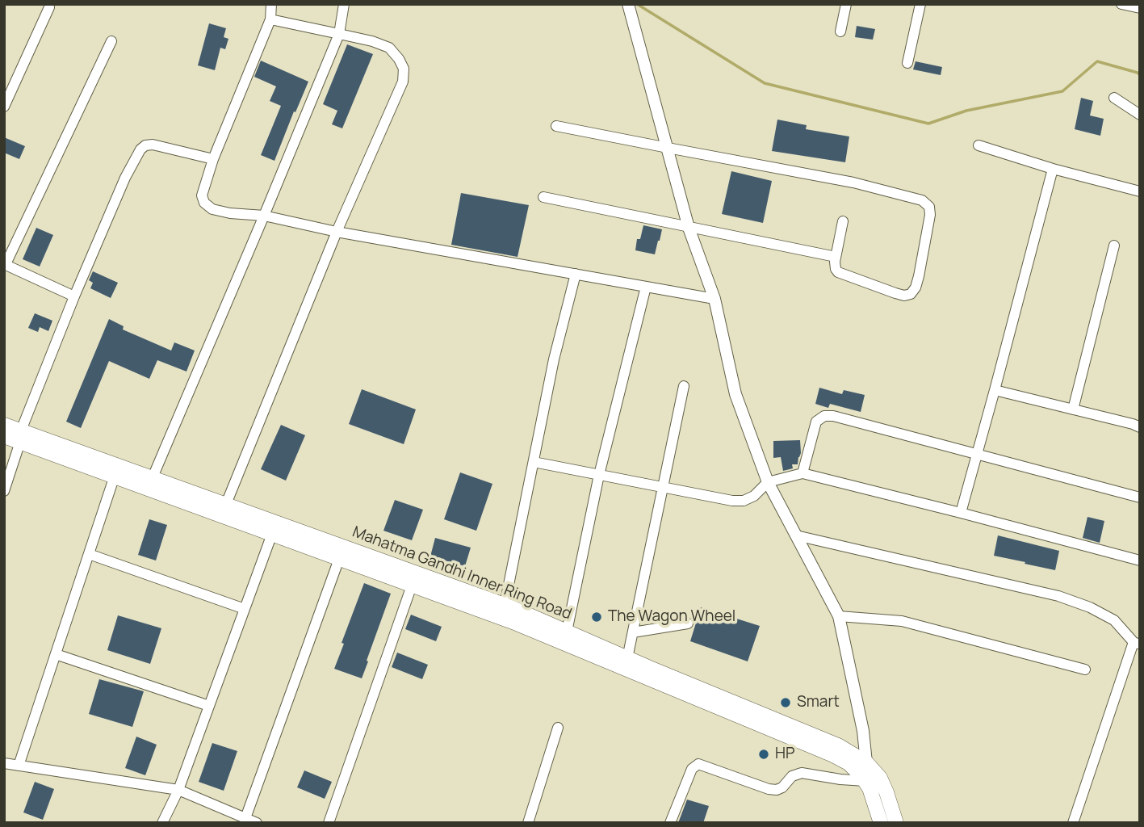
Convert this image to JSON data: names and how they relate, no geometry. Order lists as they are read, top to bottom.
{
  "streets": {
    "main road": ["Mahatma Gandhi Inner Ring Road"]
  },
  "places": ["The Wagon Wheel", "Smart", "HP"]
}
